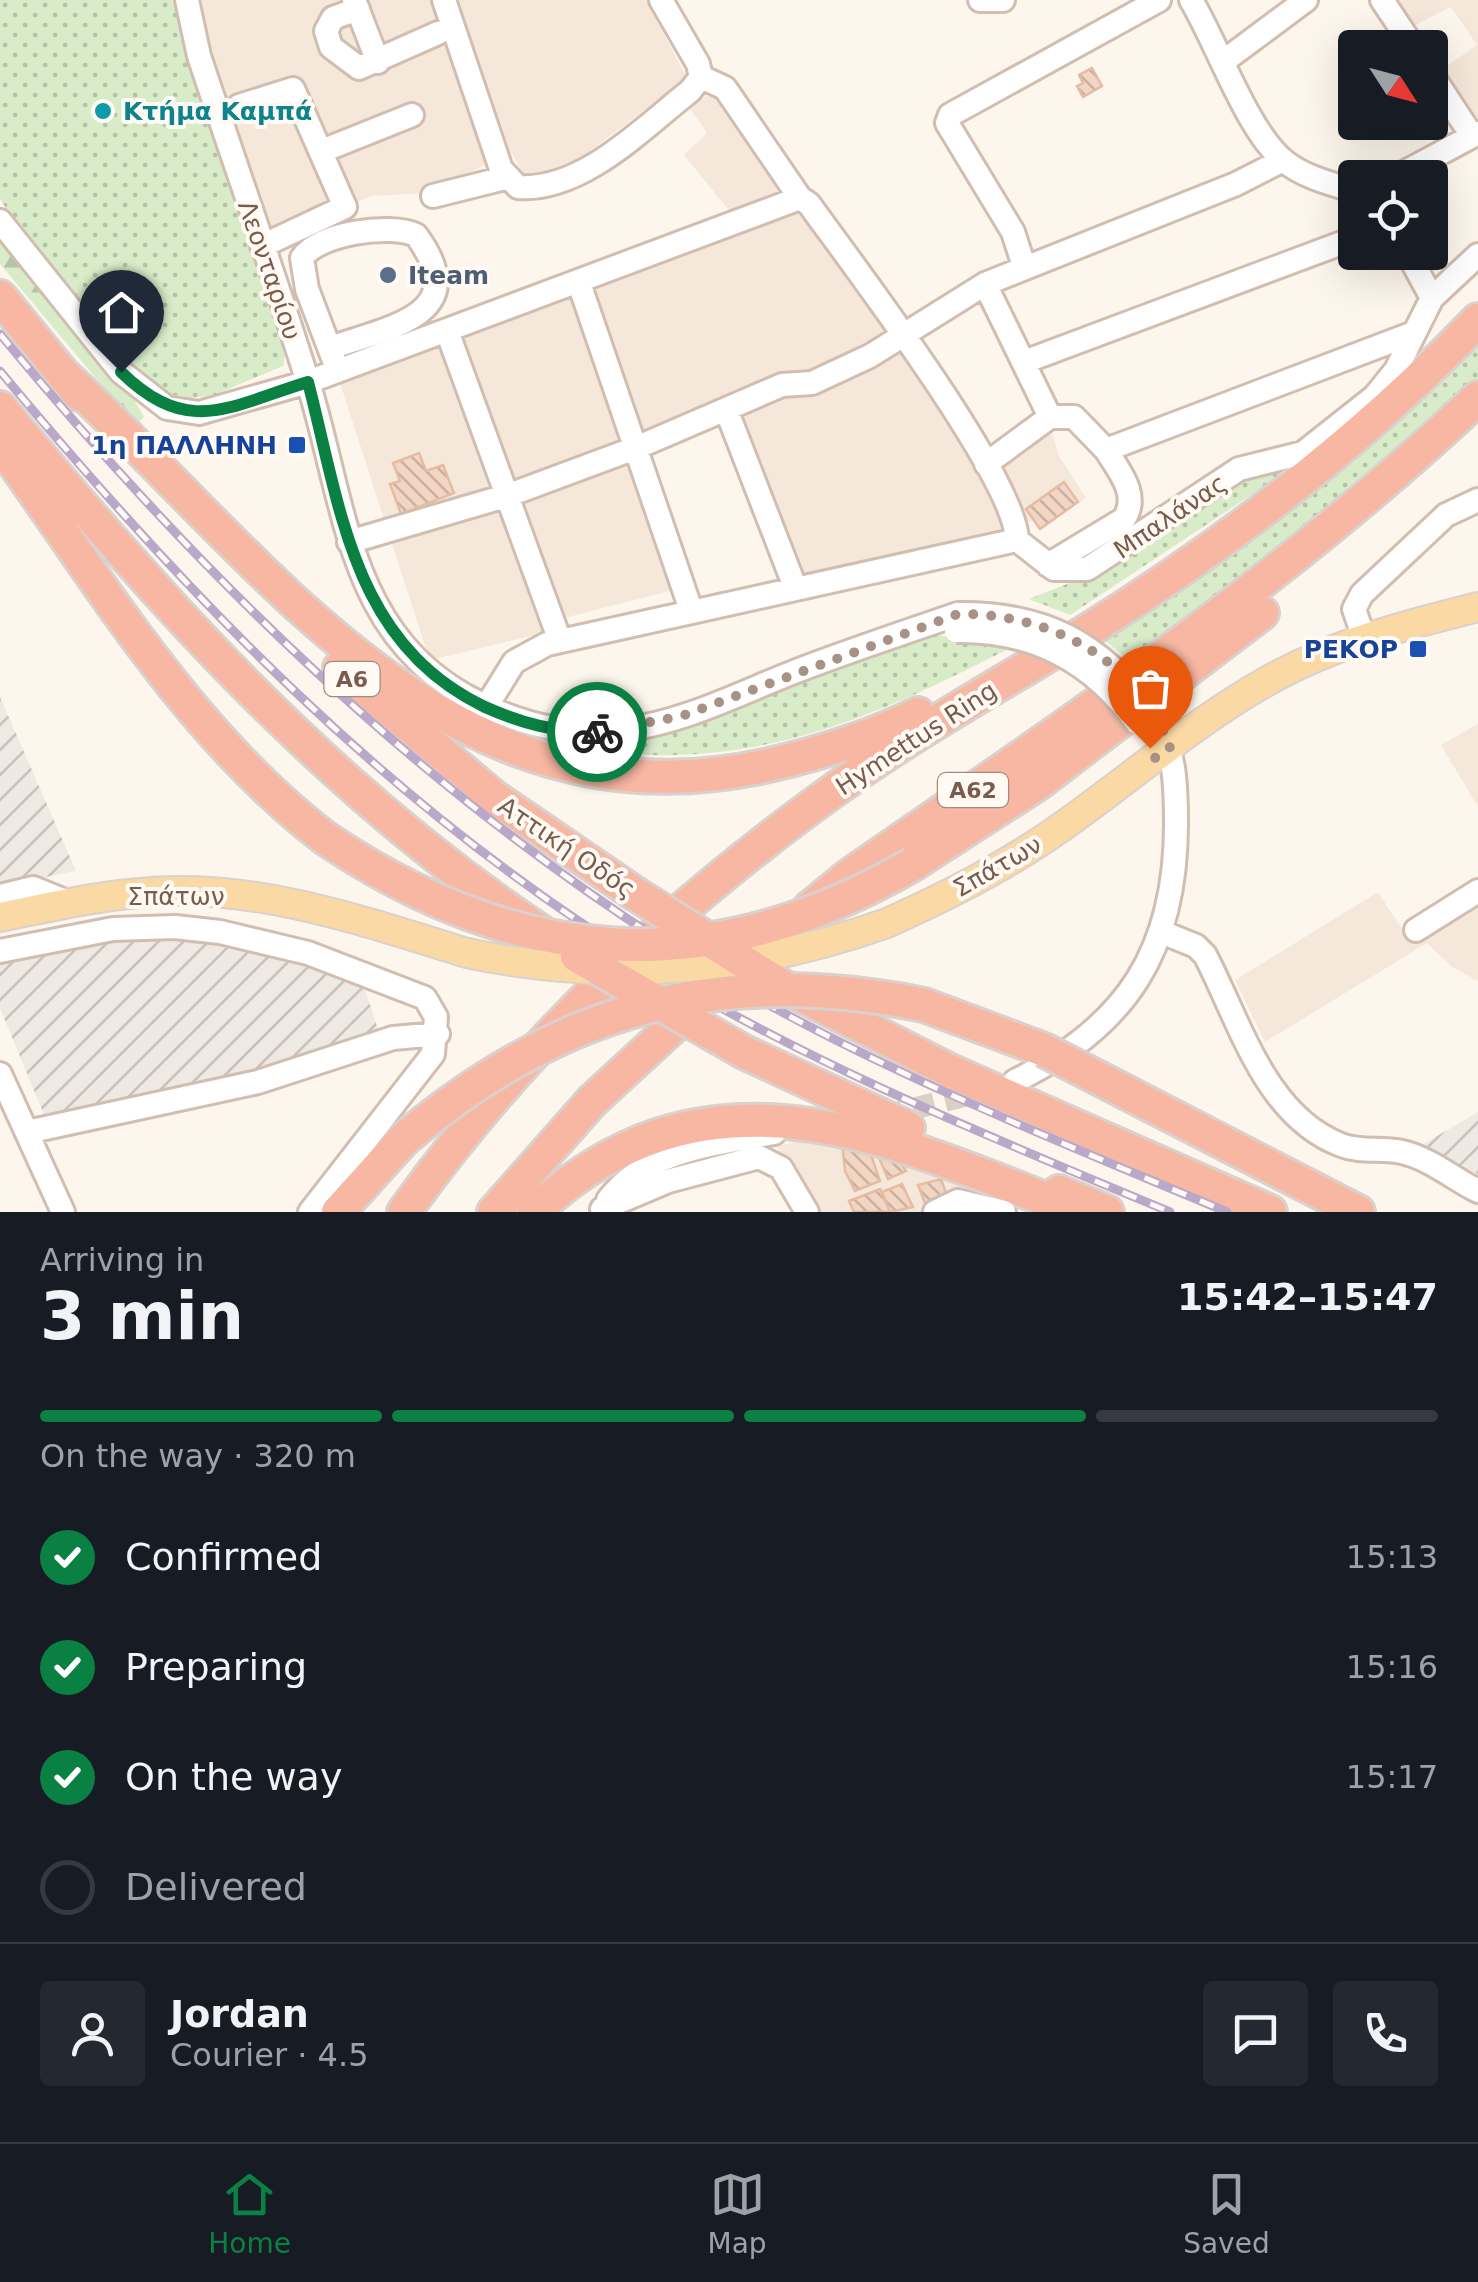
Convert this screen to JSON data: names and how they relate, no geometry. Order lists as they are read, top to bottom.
{
  "streets": {
    "highway": [
      "Α6",
      "Hymettus Ring",
      "Α62",
      "Αττική Οδός"
    ],
    "main road": ["Σπάτων"],
    "street": ["Λεονταρίου", "Μπαλάνας"]
  },
  "crossings": [
    ["Λεονταρίου", "Σπάτων"]
  ],
  "places": {
    "other": ["Kτήμα Καμπά", "Iteam"],
    "transit": ["1η ΠΑΛΛΗΝΗ", "ΡΕΚΟΡ"]
  },
  "north": "bottom right",
  "page": {
    "heading": ["3 min", "Arriving in", "15:42–15:47"],
    "panel": ["Jordan", "Courier · 4.5"],
    "bar": "On the way · 320 m",
    "list": [
      ["Confirmed", "15:13"],
      ["Preparing", "15:16"],
      ["On the way", "15:17"],
      "Delivered"
    ],
    "tabs": ["Home", "Map", "Saved"]
  }
}
